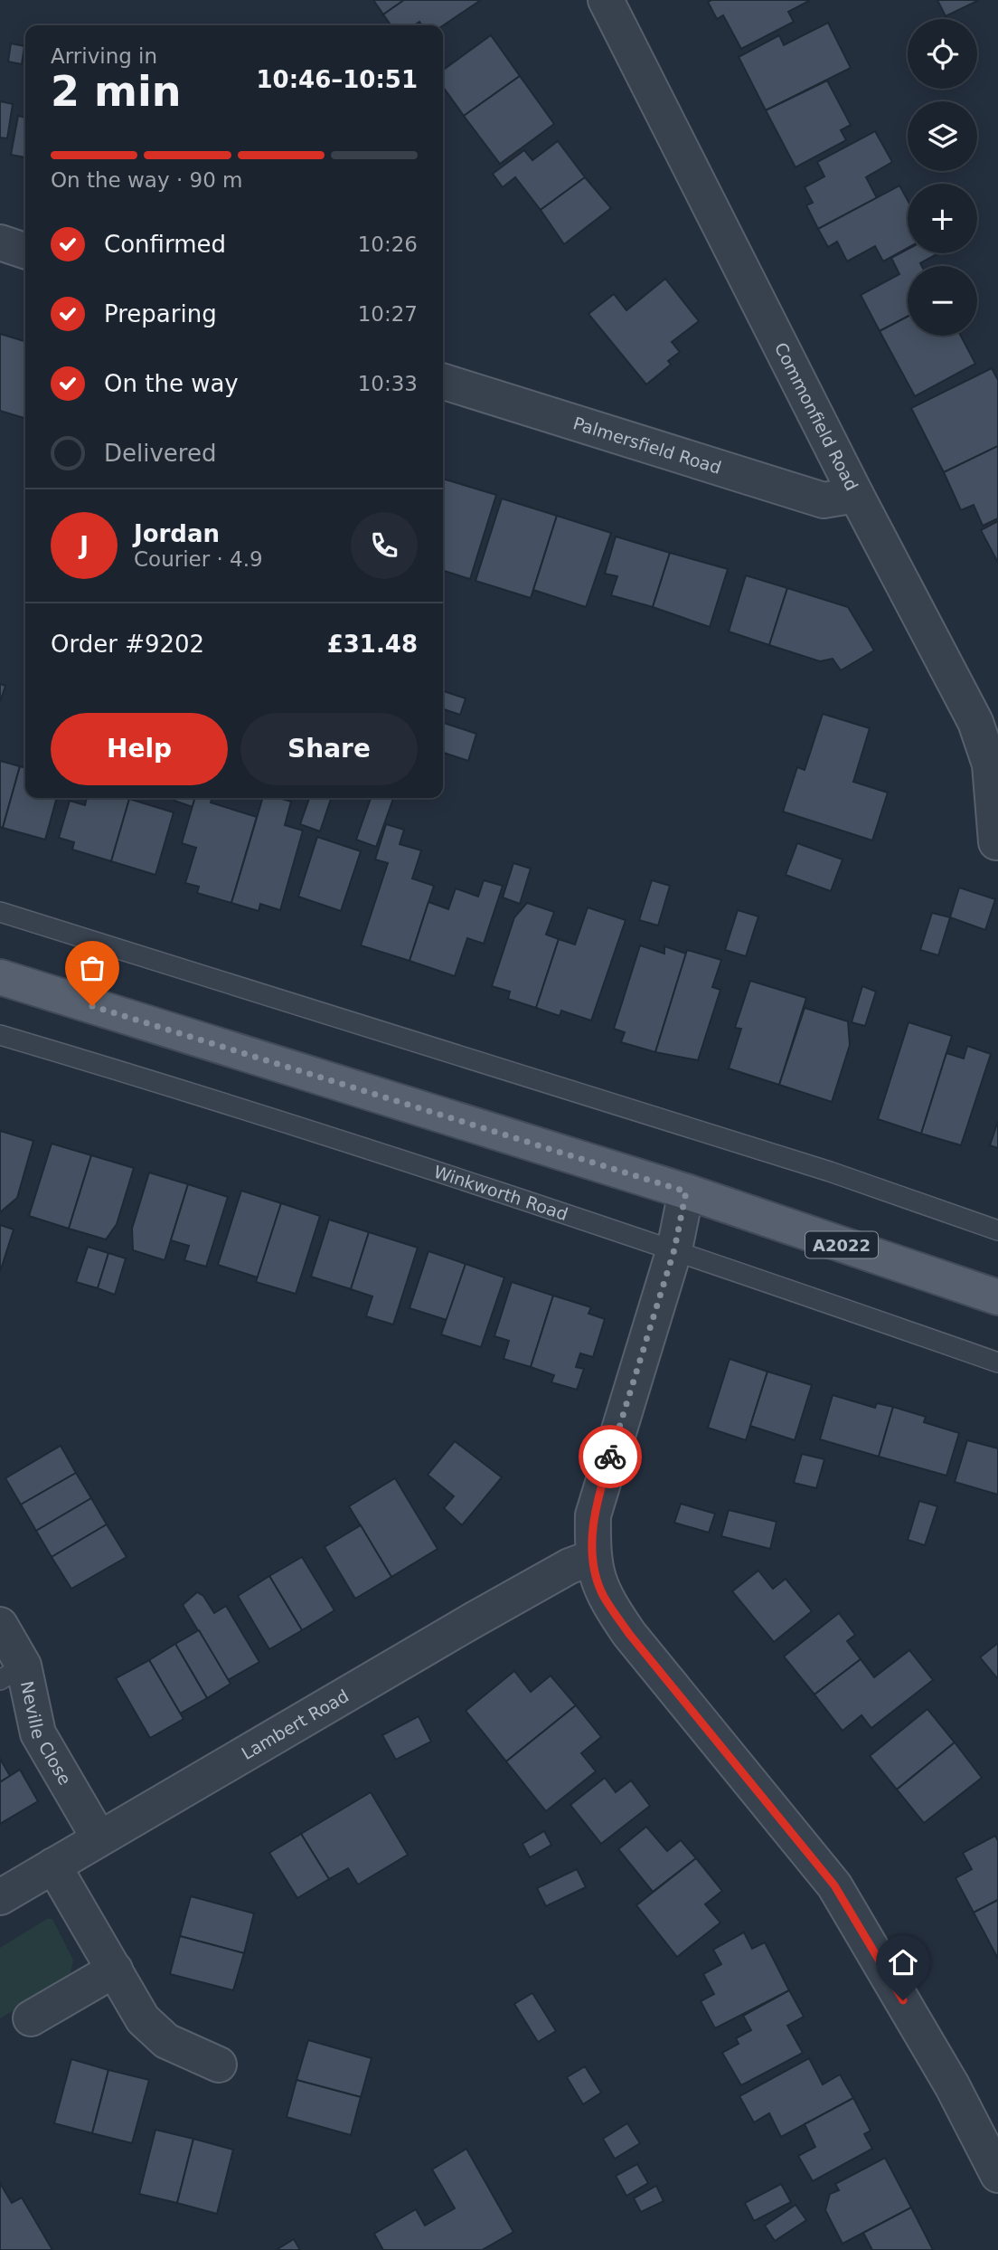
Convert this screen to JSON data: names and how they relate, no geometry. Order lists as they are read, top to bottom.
{
  "streets": {
    "main road": ["A2022"],
    "street": [
      "Commonfield Road",
      "Palmersfield Road",
      "Lambert Road",
      "Neville Close"
    ],
    "lane": ["Winkworth Road"]
  },
  "crossings": [
    ["Commonfield Road", "Palmersfield Road"],
    ["Lambert Road", "Neville Close"]
  ],
  "page": {
    "map_buttons": ["+", "−"],
    "heading": ["2 min", "Arriving in", "10:46–10:51"],
    "panel": [
      "Jordan",
      "Courier · 4.9",
      "Order #9202",
      "£31.48"
    ],
    "bar": "On the way · 90 m",
    "list": [
      ["Confirmed", "10:26"],
      ["Preparing", "10:27"],
      ["On the way", "10:33"],
      "Delivered"
    ],
    "round": "J",
    "buttons": ["Help", "Share"]
  }
}
